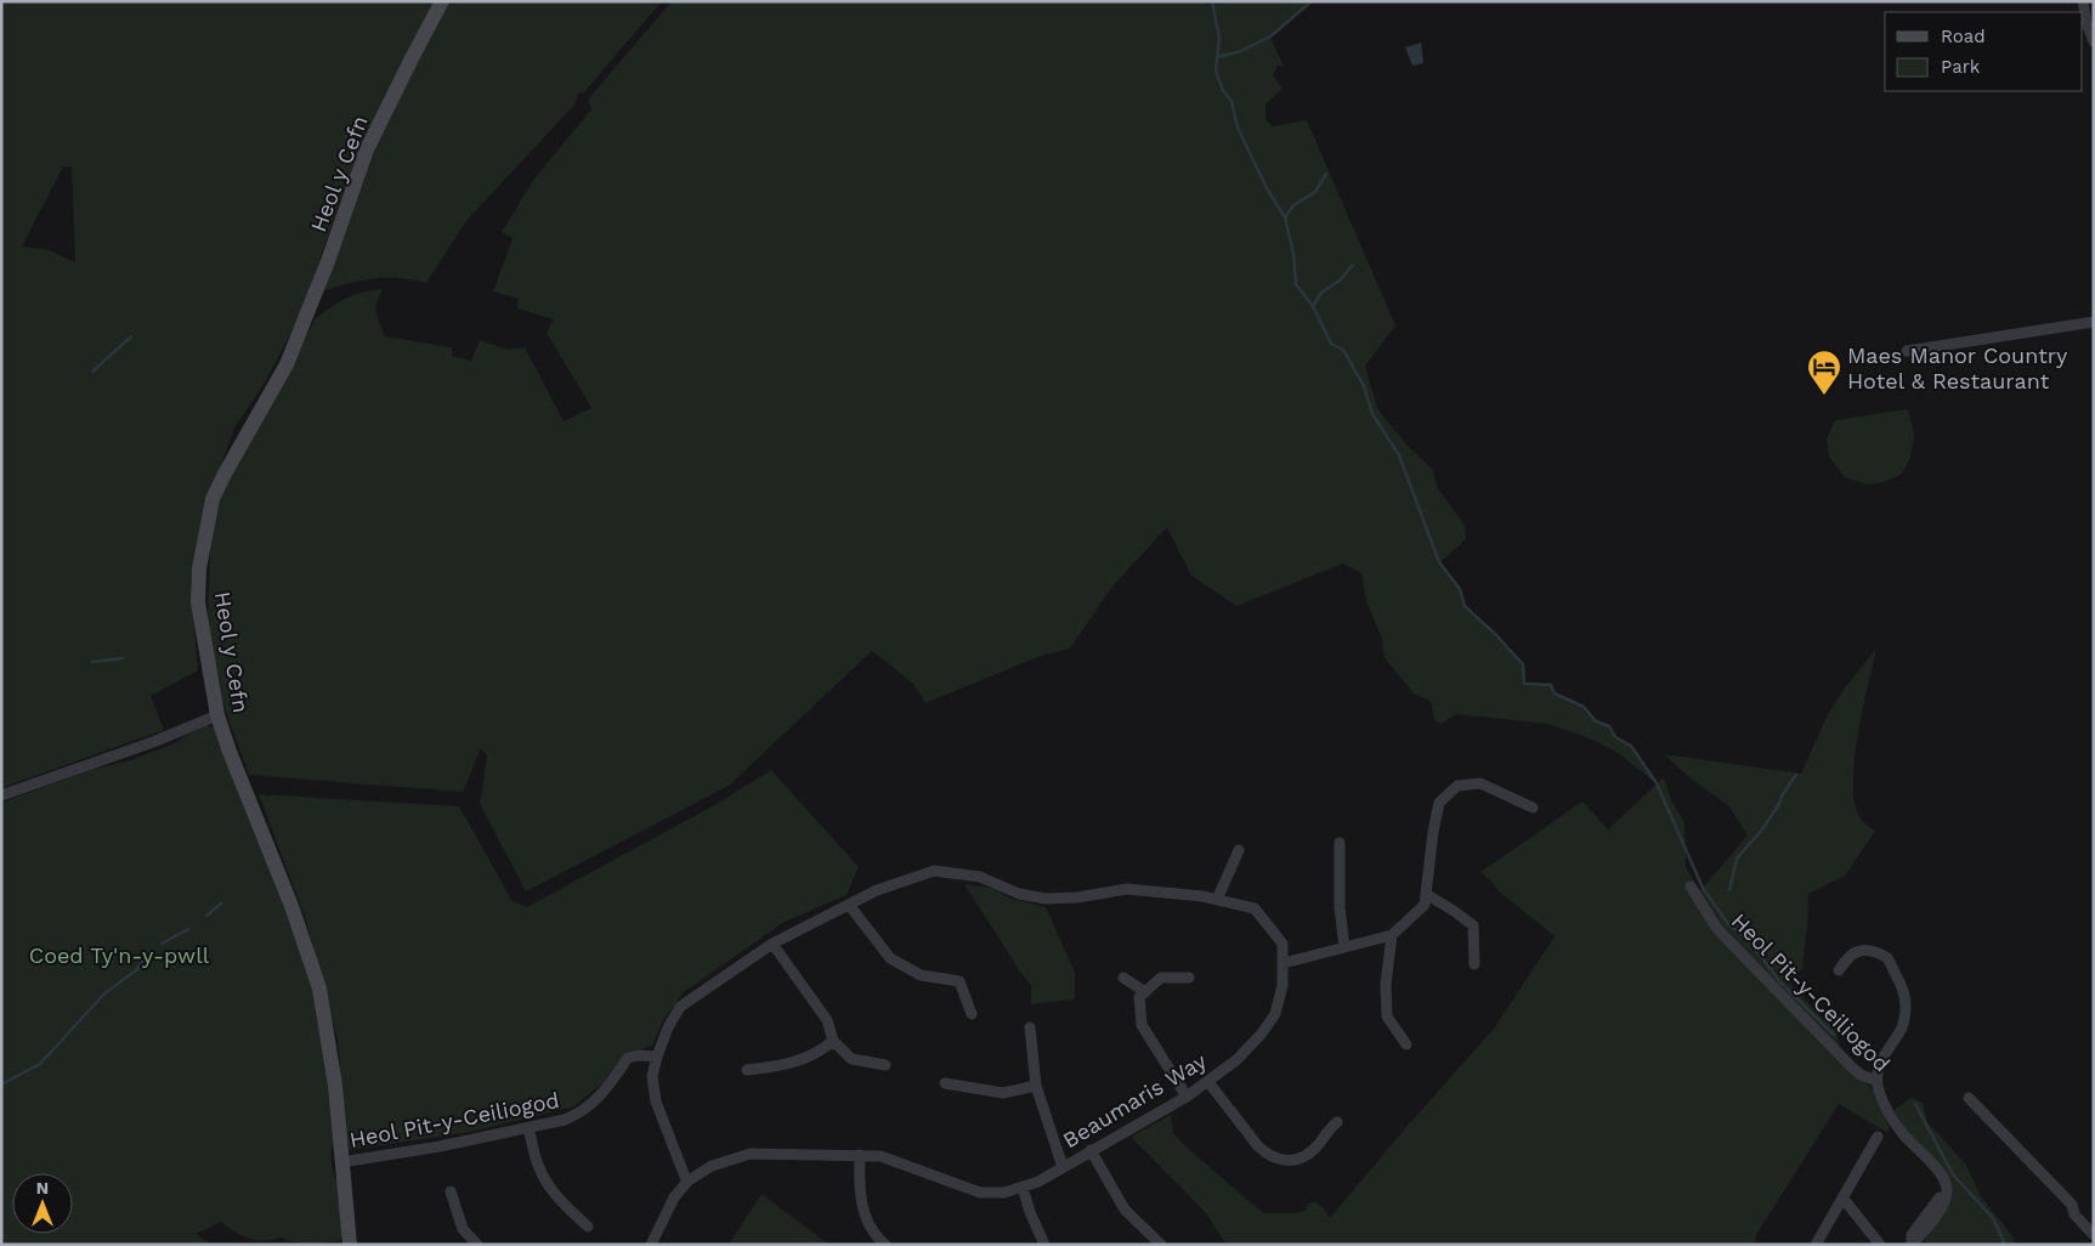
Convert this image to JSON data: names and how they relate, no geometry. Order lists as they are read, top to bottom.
{
  "streets": {
    "street": ["Heol y Cefn", "Heol Pit-y-Ceiliogod", "Beaumaris Way"]
  },
  "crossings": [
    ["Heol y Cefn", "Heol Pit-y-Ceiliogod"]
  ],
  "parks": ["Coed Ty'n-y-pwll"],
  "places": {
    "hotel": ["Maes Manor Country Hotel & Restaurant"]
  },
  "legend": ["Road", "Park"],
  "north": "top"
}
